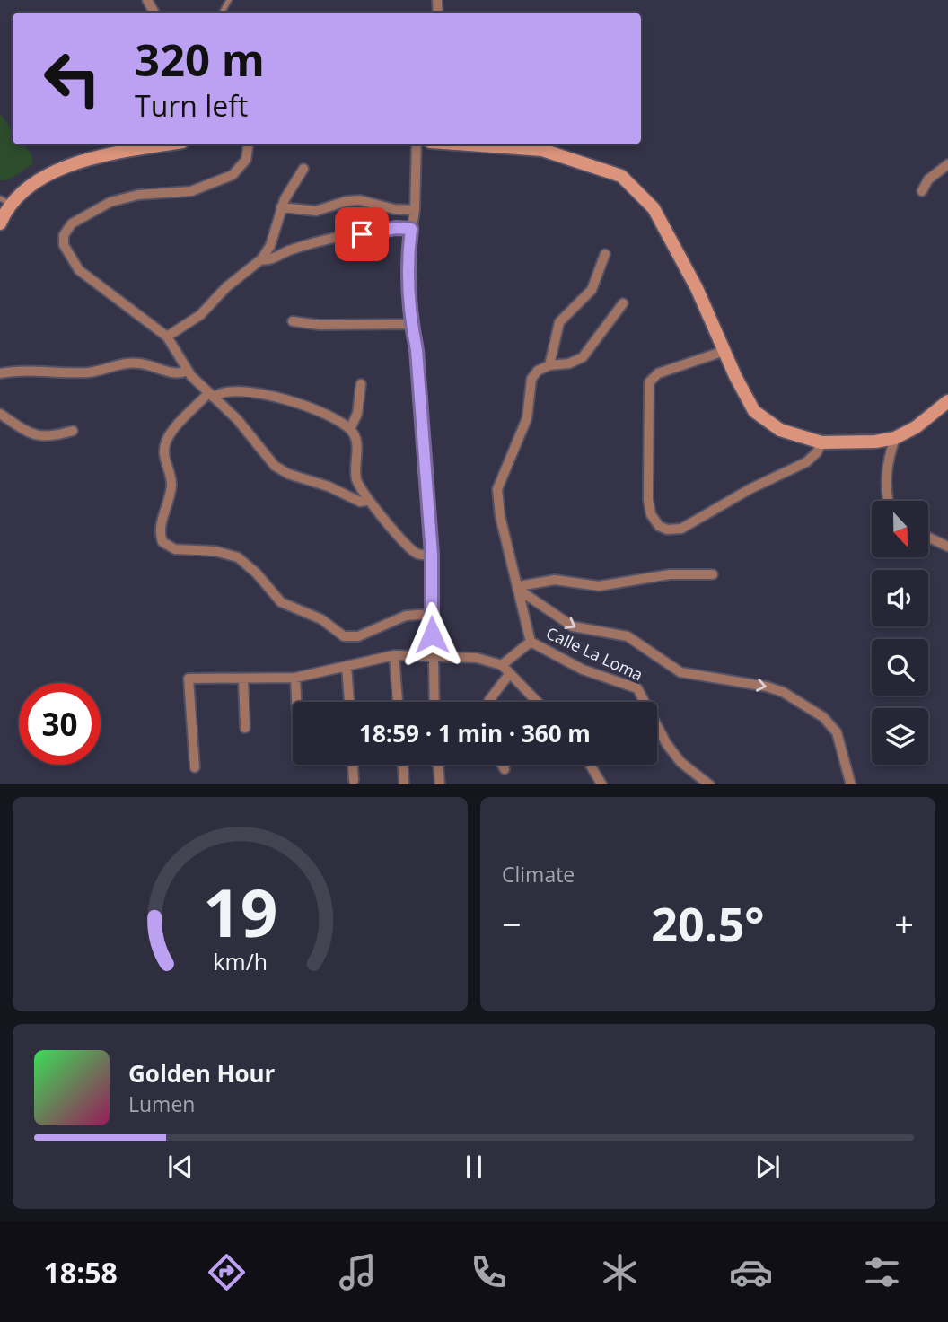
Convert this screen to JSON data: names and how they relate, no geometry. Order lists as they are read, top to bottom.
{
  "streets": {
    "street": ["Calle La Loma"]
  },
  "north": "bottom",
  "page": {
    "turn": ["320 m", "Turn left"],
    "limit": "30",
    "trip": "18:59 · 1 min · 360 m",
    "tile": "Climate",
    "heat": ["−", "20.5°", "+"],
    "song": ["Golden Hour", "Lumen"],
    "tabs": "18:58",
    "gauge": ["19", "km/h"]
  }
}
